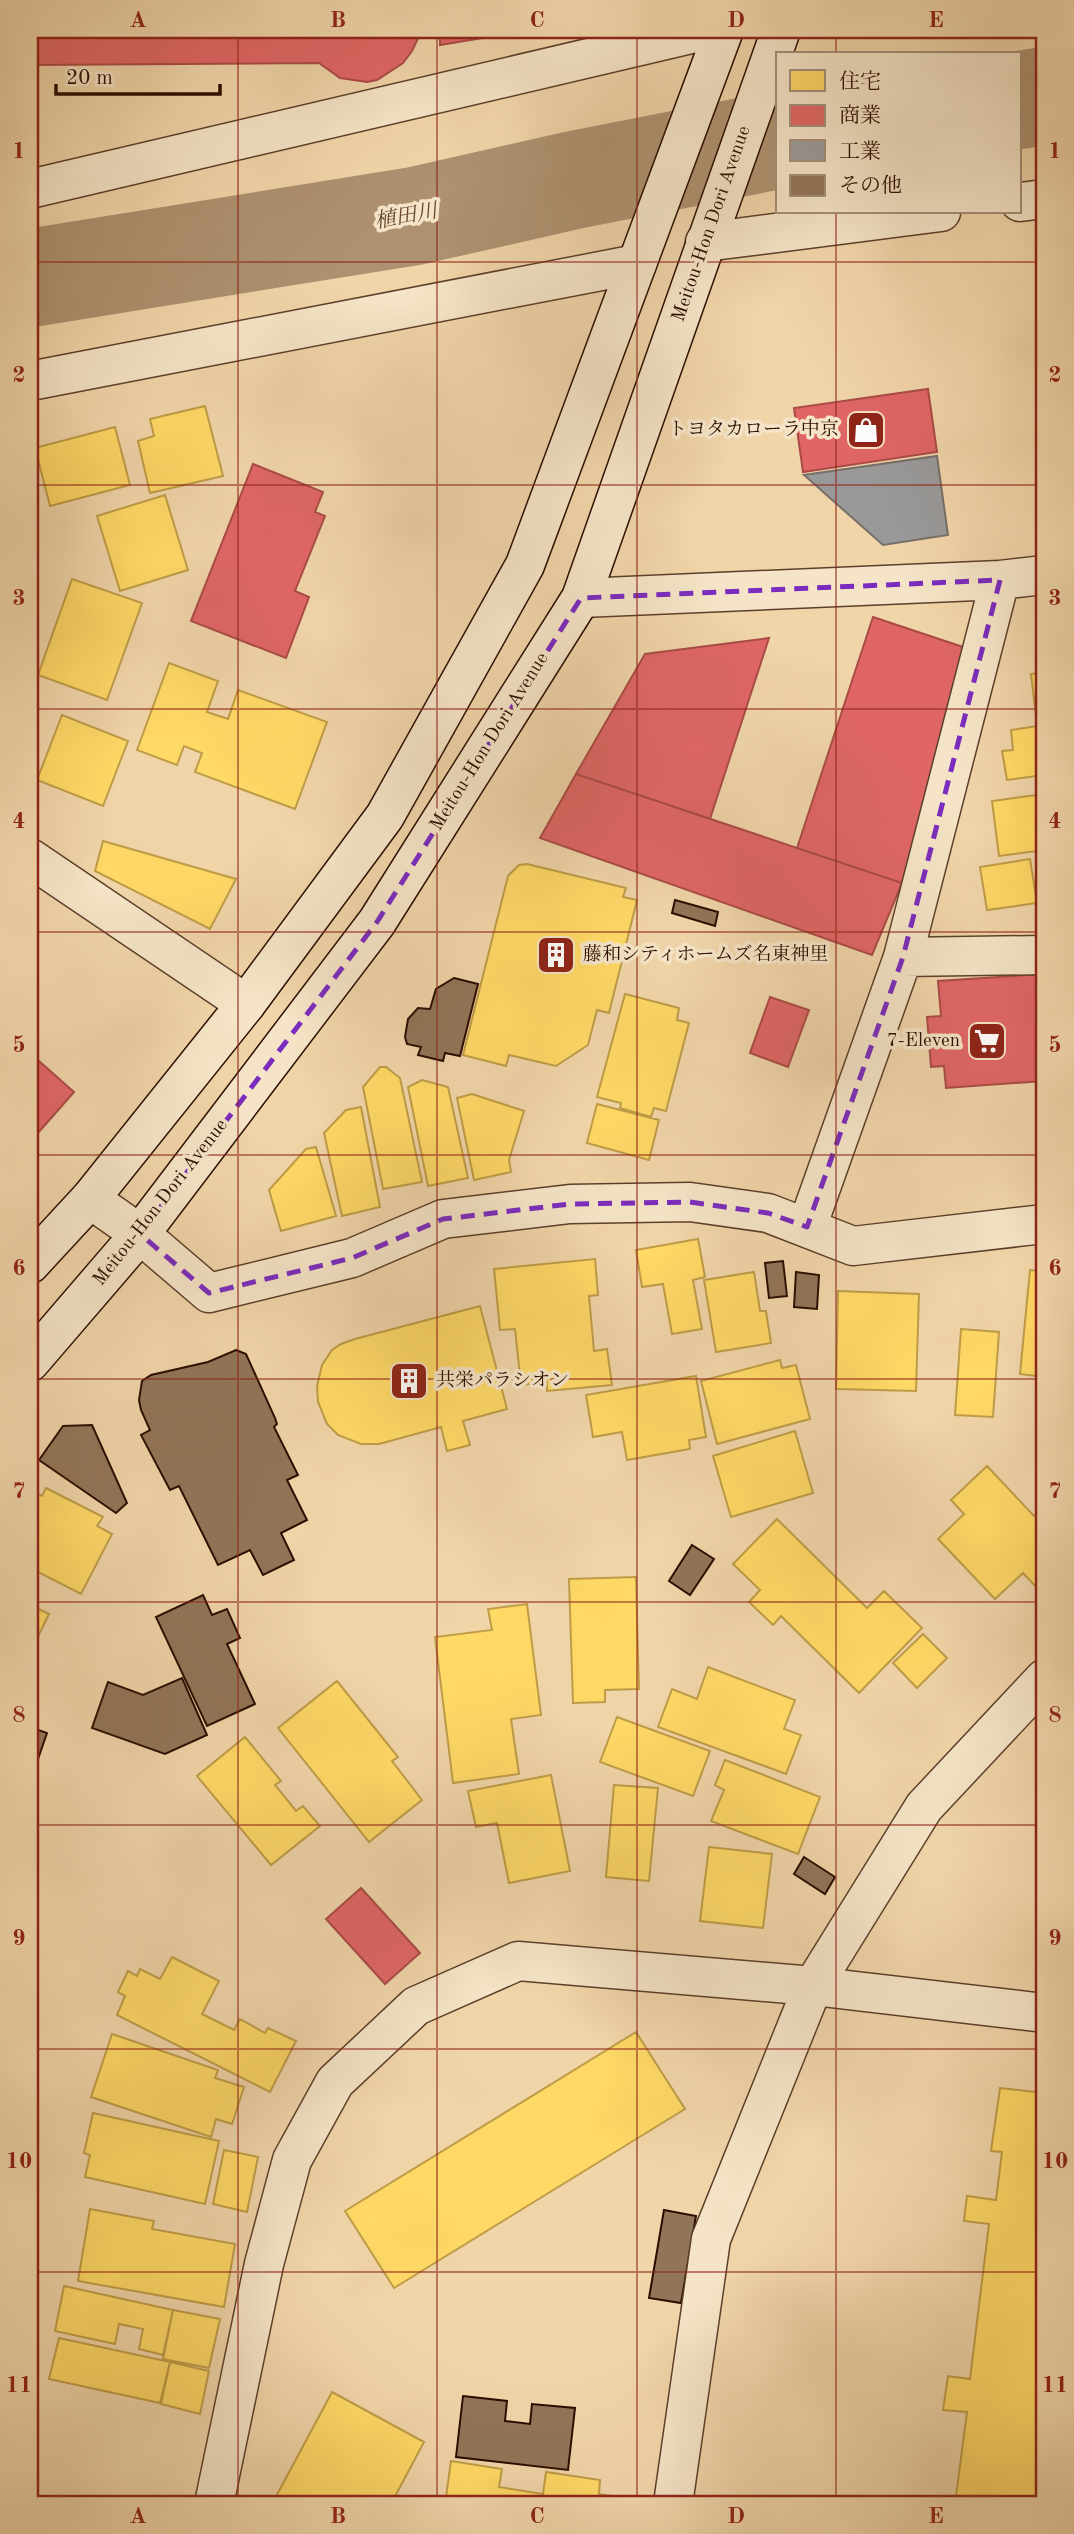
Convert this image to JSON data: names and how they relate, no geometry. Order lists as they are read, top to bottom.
{
  "streets": {
    "street": ["Meitou-Hon Dori Avenue"]
  },
  "water": ["植田川"],
  "places": {
    "shop": ["トヨタカローラ中京"],
    "building": ["藤和シティホームズ名東神里", "共栄パラシオン"],
    "supermarket": ["7-Eleven"]
  },
  "legend": [
    "住宅",
    "商業",
    "工業",
    "その他"
  ],
  "scale_bar": "20 m",
  "grid": {
    "columns": [
      "A",
      "B",
      "C",
      "D",
      "E"
    ],
    "rows": [
      "1",
      "2",
      "3",
      "4",
      "5",
      "6",
      "7",
      "8",
      "9",
      "10",
      "11"
    ]
  }
}
